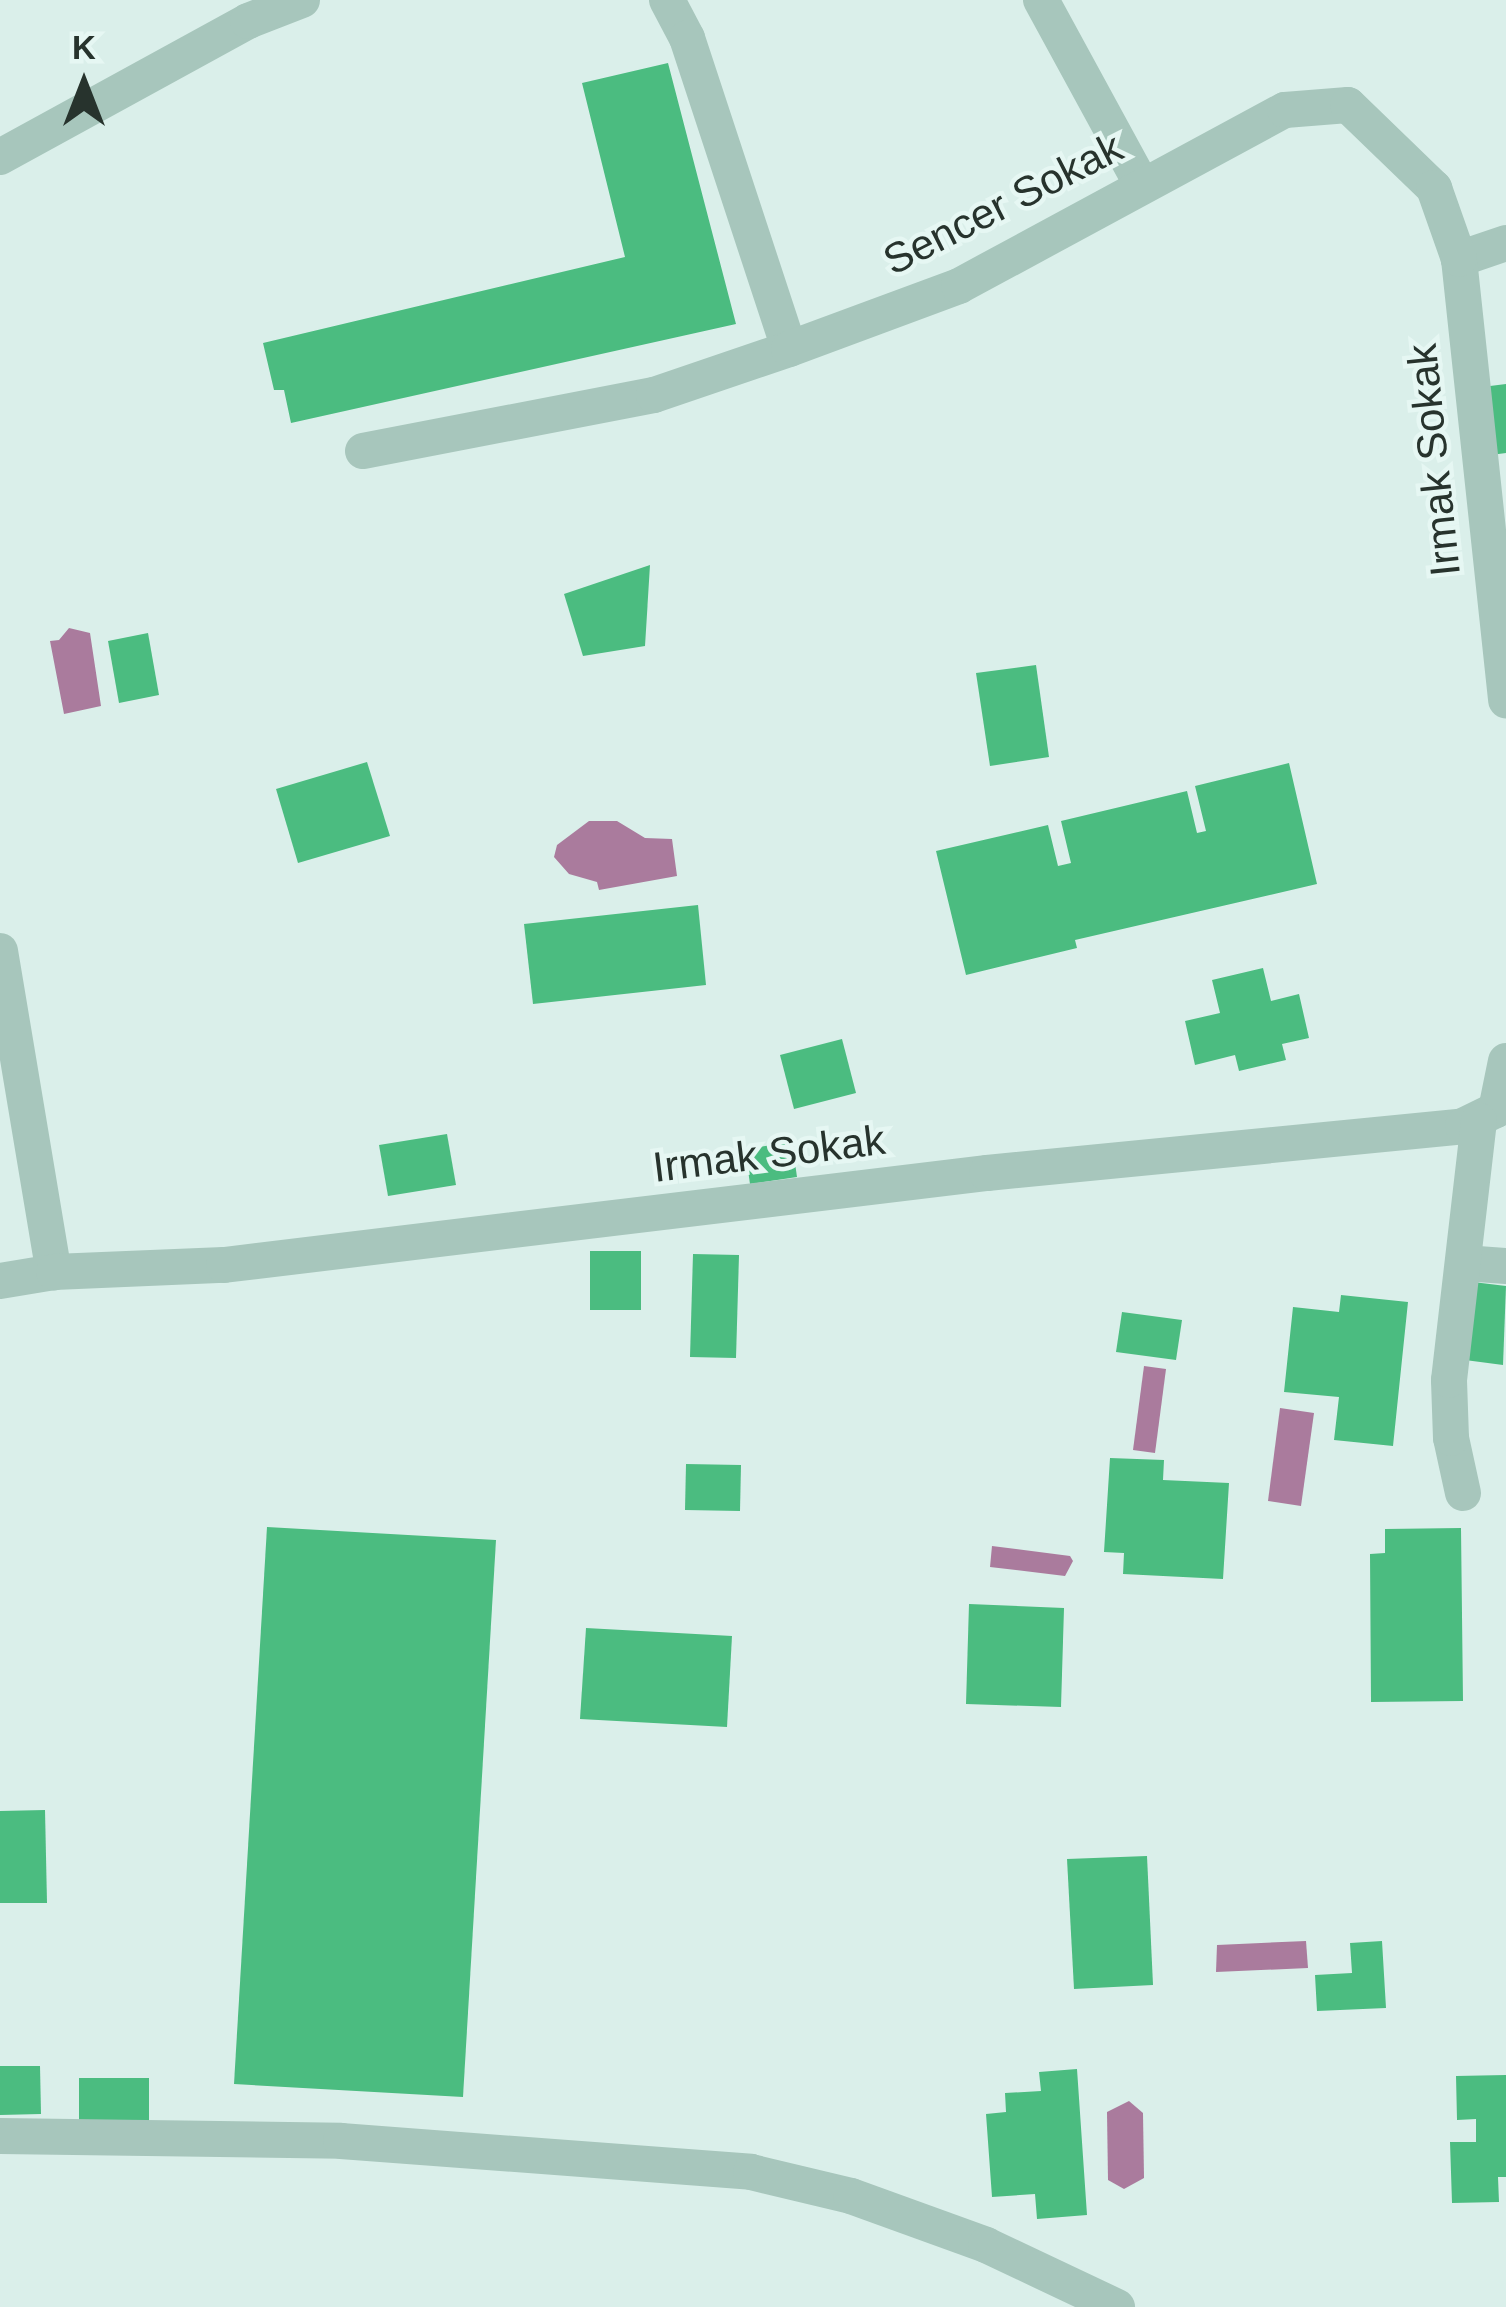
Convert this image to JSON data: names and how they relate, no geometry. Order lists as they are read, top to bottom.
{
  "streets": {
    "street": ["Sencer Sokak", "Irmak Sokak"]
  },
  "crossings": [
    ["Sencer Sokak", "Irmak Sokak"]
  ],
  "north": "top"
}
